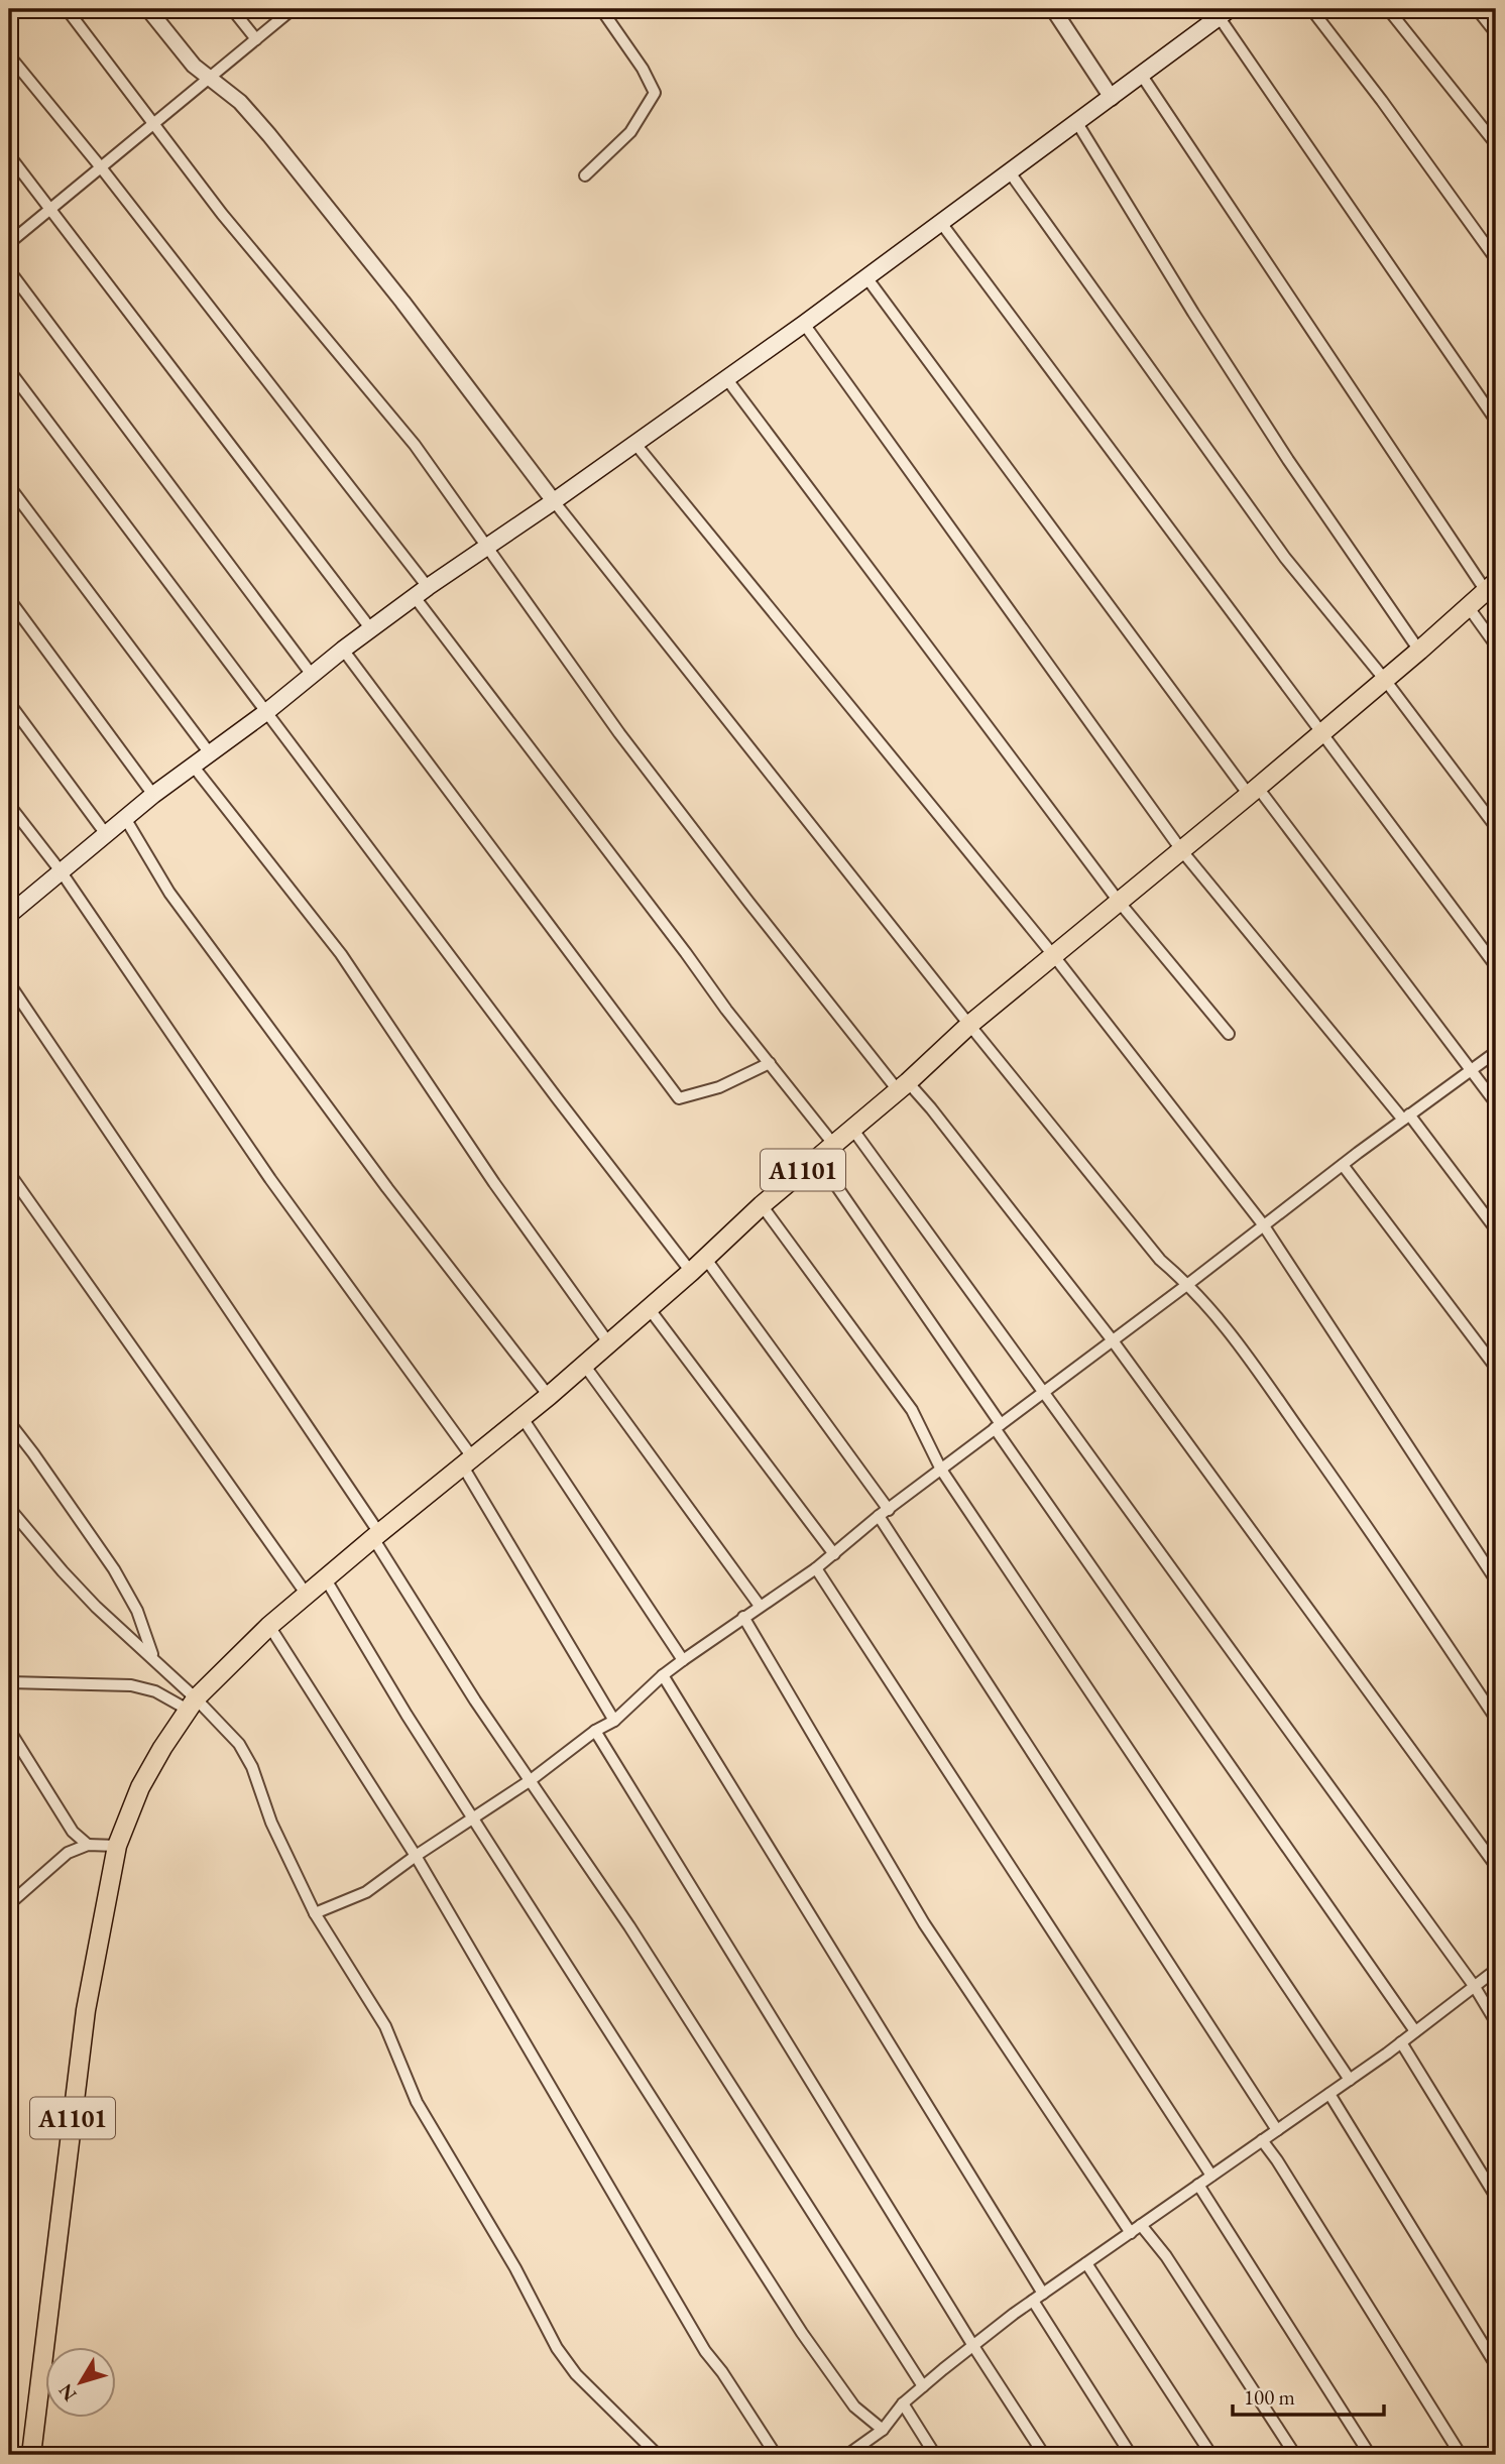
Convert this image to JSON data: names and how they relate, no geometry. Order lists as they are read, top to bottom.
{
  "streets": {
    "main road": ["A1101"]
  },
  "scale_bar": "100 m",
  "north": "bottom left"
}
